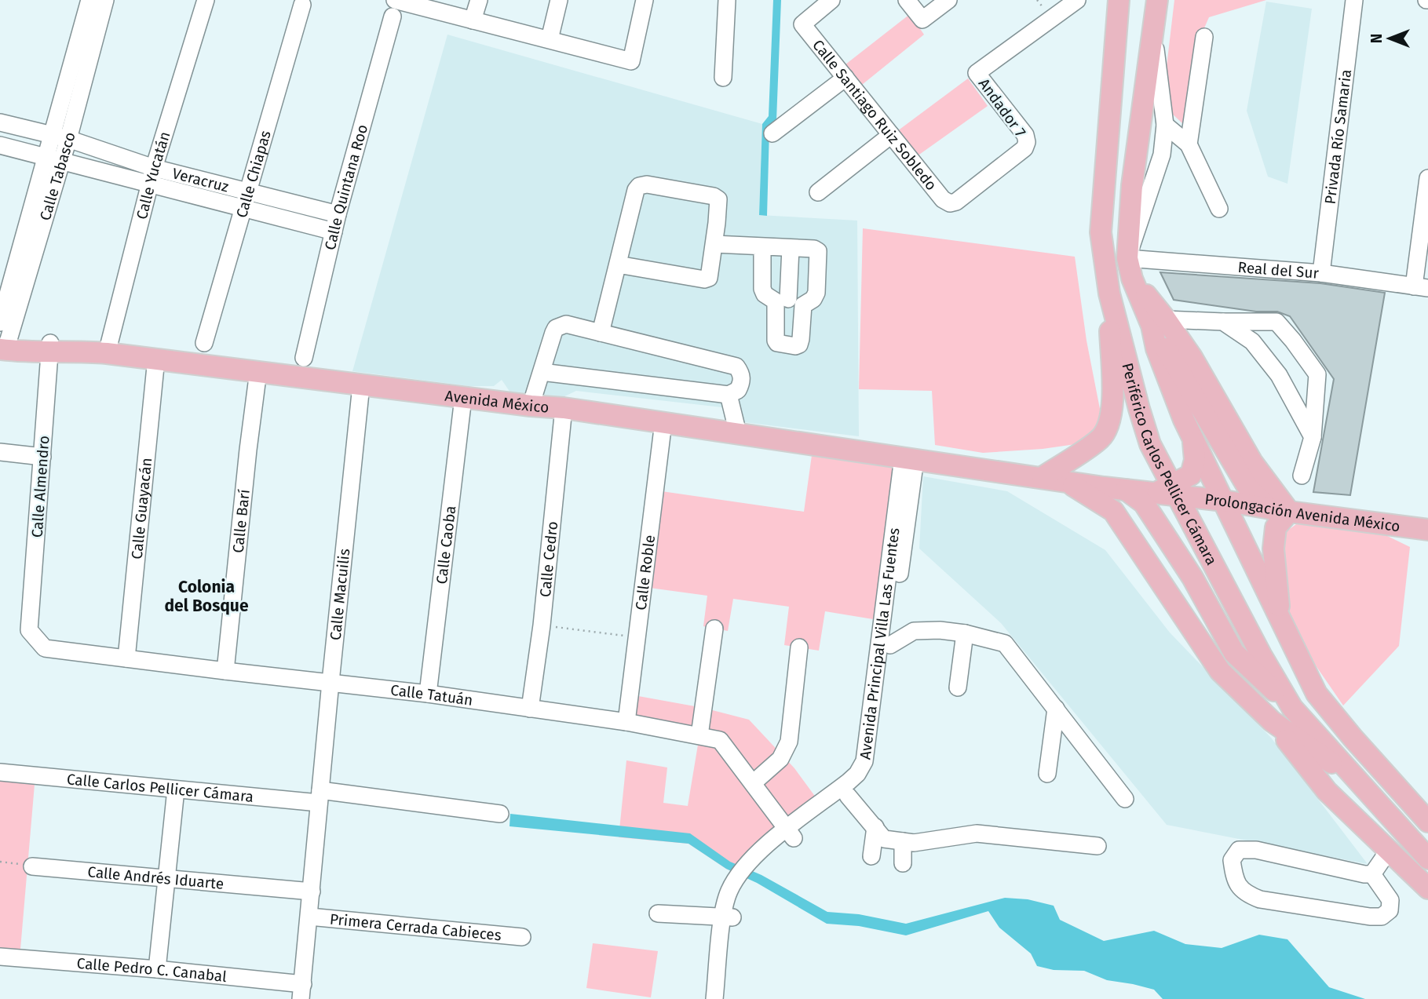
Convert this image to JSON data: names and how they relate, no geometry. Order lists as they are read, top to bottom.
{
  "streets": {
    "main road": ["Avenida México", "Periférico Carlos Pellicer Cámara", "Prolongación Avenida México"],
    "street": [
      "Andador 7",
      "Calle Santiago Ruiz Sobledo",
      "Privada Río Samaria",
      "Calle Chiapas",
      "Calle Tabasco",
      "Calle Yucatán",
      "Veracruz",
      "Calle Quintana Roo",
      "Real del Sur",
      "Calle Almendro",
      "Calle Guayacán",
      "Calle Barí",
      "Calle Caoba",
      "Calle Cedro",
      "Calle Roble",
      "Calle Macuilis",
      "Avenida Principal Villa Las Fuentes",
      "Calle Tatuán",
      "Calle Carlos Pellicer Cámara",
      "Calle Andrés Iduarte",
      "Primera Cerrada Cabieces",
      "Calle Pedro C. Canabal"
    ]
  },
  "crossings": [
    ["Andador 7", "Calle Santiago Ruiz Sobledo"],
    ["Privada Río Samaria", "Real del Sur"],
    ["Calle Chiapas", "Veracruz"],
    ["Calle Tabasco", "Veracruz"],
    ["Calle Tabasco", "Avenida México"],
    ["Calle Yucatán", "Veracruz"],
    ["Calle Yucatán", "Avenida México"],
    ["Veracruz", "Calle Quintana Roo"],
    ["Real del Sur", "Periférico Carlos Pellicer Cámara"],
    ["Avenida México", "Calle Almendro"],
    ["Avenida México", "Calle Guayacán"],
    ["Avenida México", "Prolongación Avenida México"],
    ["Avenida México", "Calle Barí"],
    ["Avenida México", "Calle Caoba"],
    ["Avenida México", "Calle Cedro"],
    ["Avenida México", "Calle Roble"],
    ["Avenida México", "Calle Macuilis"],
    ["Avenida México", "Avenida Principal Villa Las Fuentes"],
    ["Periférico Carlos Pellicer Cámara", "Prolongación Avenida México"],
    ["Calle Almendro", "Calle Tatuán"],
    ["Calle Guayacán", "Calle Tatuán"],
    ["Prolongación Avenida México", "Avenida Principal Villa Las Fuentes"],
    ["Calle Barí", "Calle Tatuán"],
    ["Calle Caoba", "Calle Tatuán"],
    ["Calle Cedro", "Calle Tatuán"],
    ["Calle Roble", "Calle Tatuán"],
    ["Calle Macuilis", "Calle Tatuán"],
    ["Calle Macuilis", "Calle Carlos Pellicer Cámara"],
    ["Calle Macuilis", "Calle Andrés Iduarte"],
    ["Calle Macuilis", "Primera Cerrada Cabieces"],
    ["Calle Macuilis", "Calle Pedro C. Canabal"],
    ["Avenida Principal Villa Las Fuentes", "Calle Tatuán"]
  ],
  "districts": ["Colonia del Bosque"],
  "north": "left"
}
